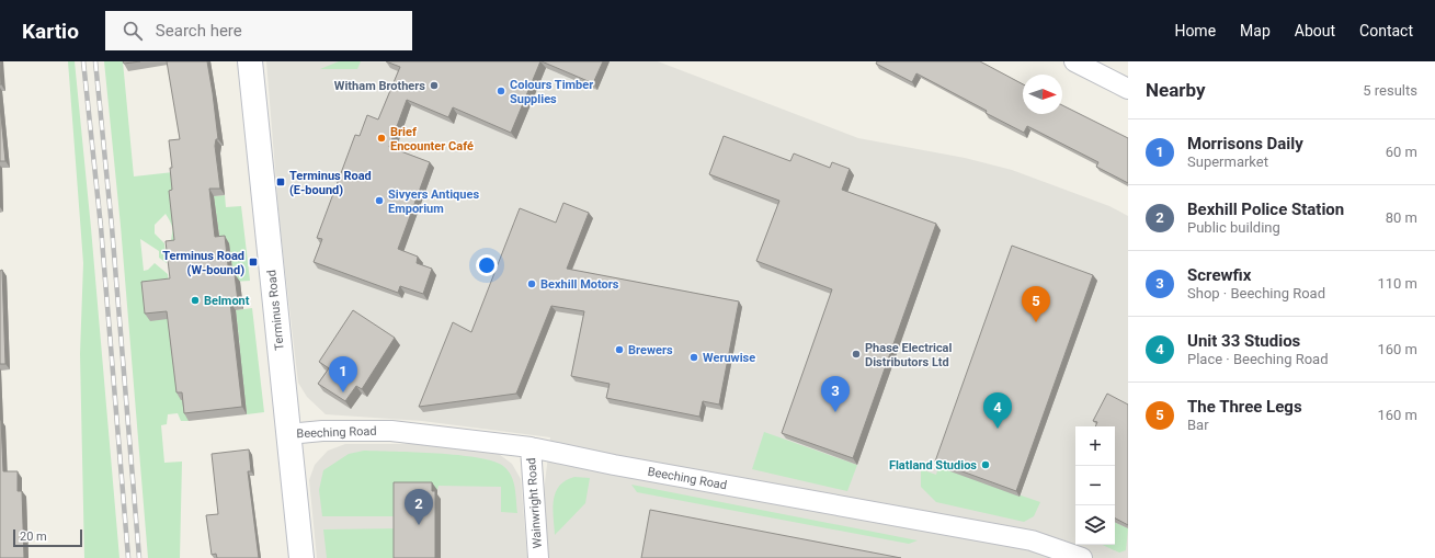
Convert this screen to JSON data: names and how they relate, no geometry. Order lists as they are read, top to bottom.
{
  "streets": {
    "main road": ["Terminus Road"],
    "street": ["Beeching Road", "Wainwright Road"]
  },
  "crossings": [
    ["Terminus Road", "Beeching Road"],
    ["Beeching Road", "Wainwright Road"]
  ],
  "places": {
    "other": [
      "Witham Brothers",
      "Colours Timber Supplies",
      "Brief Encounter Café",
      "Sivyers Antiques Emporium",
      "Bexhill Motors",
      "Belmont",
      "Brewers",
      "Phase Electrical Distributors Ltd",
      "Weruwise",
      "Flatland Studios"
    ],
    "transit": ["Terminus Road (E-bound)", "Terminus Road (W-bound)"]
  },
  "scale_bar": "20 m",
  "north": "right",
  "page": {
    "header": "Kartio",
    "search": "Search here",
    "nav": [
      "Home",
      "Map",
      "About",
      "Contact"
    ],
    "heading": ["Nearby", "5 results"],
    "list": [
      {
        "mark": "1",
        "name": "Morrisons Daily",
        "note": "Supermarket",
        "value": "60 m"
      },
      {
        "mark": "2",
        "name": "Bexhill Police Station",
        "note": "Public building",
        "value": "80 m"
      },
      {
        "mark": "3",
        "name": "Screwfix",
        "note": "Shop · Beeching Road",
        "value": "110 m"
      },
      {
        "mark": "4",
        "name": "Unit 33 Studios",
        "note": "Place · Beeching Road",
        "value": "160 m"
      },
      {
        "mark": "5",
        "name": "The Three Legs",
        "note": "Bar",
        "value": "160 m"
      }
    ],
    "pins": [
      "5",
      "1",
      "3",
      "4",
      "2"
    ],
    "map_buttons": ["+", "−"],
    "scale": "20 m"
  }
}
